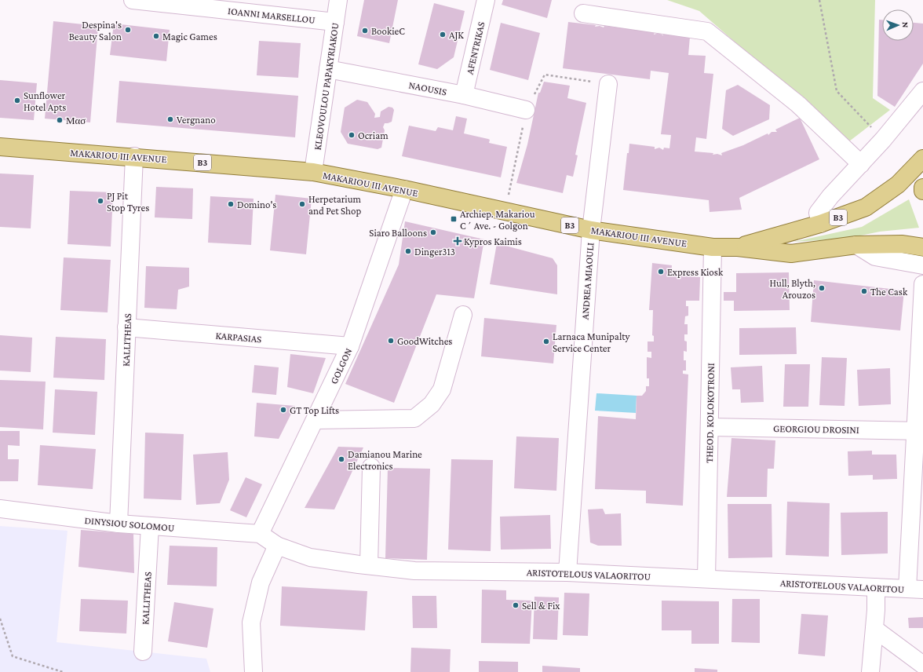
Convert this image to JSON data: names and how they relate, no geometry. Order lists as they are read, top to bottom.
{
  "streets": {
    "main road": ["MAKARIOU III AVENUE", "B3"],
    "street": [
      "IOANNI MARSELLOU",
      "AFENTRIKAS",
      "KLEOVOULOU PAPAKYRIAKOU",
      "NAOUSIS",
      "ANDREA MIAOULI",
      "KARPASIAS",
      "KALLITHEAS",
      "GOLGON",
      "THEOD. KOLOKOTRONI",
      "GEORGIOU DROSINI",
      "DINYSIOU SOLOMOU",
      "ARISTOTELOUS VALAORITOU"
    ]
  },
  "crossings": [
    ["IOANNI MARSELLOU", "KLEOVOULOU PAPAKYRIAKOU"],
    ["AFENTRIKAS", "NAOUSIS"],
    ["KLEOVOULOU PAPAKYRIAKOU", "NAOUSIS"],
    ["KLEOVOULOU PAPAKYRIAKOU", "MAKARIOU III AVENUE"],
    ["MAKARIOU III AVENUE", "ANDREA MIAOULI"],
    ["MAKARIOU III AVENUE", "KALLITHEAS"],
    ["MAKARIOU III AVENUE", "GOLGON"],
    ["MAKARIOU III AVENUE", "THEOD. KOLOKOTRONI"],
    ["ANDREA MIAOULI", "ARISTOTELOUS VALAORITOU"],
    ["KARPASIAS", "KALLITHEAS"],
    ["KARPASIAS", "GOLGON"],
    ["KALLITHEAS", "DINYSIOU SOLOMOU"],
    ["GOLGON", "DINYSIOU SOLOMOU"],
    ["GOLGON", "ARISTOTELOUS VALAORITOU"],
    ["THEOD. KOLOKOTRONI", "GEORGIOU DROSINI"],
    ["THEOD. KOLOKOTRONI", "ARISTOTELOUS VALAORITOU"],
    ["DINYSIOU SOLOMOU", "ARISTOTELOUS VALAORITOU"]
  ],
  "places": {
    "other": [
      "Despina's Beauty Salon",
      "BookieC",
      "AJK",
      "Magic Games",
      "Sunflower Hotel Apts",
      "Vergnano",
      "Μασ",
      "Ocriam",
      "PJ Pit Stop Tyres",
      "Domino's",
      "Herpetarium and Pet Shop",
      "Siaro Balloons",
      "Dinger313",
      "Express Kiosk",
      "Hull, Blyth, Arouzos",
      "The Cask",
      "GoodWitches",
      "Larnaca Munipalty Service Center",
      "GT Top Lifts",
      "Damianou Marine Electronics",
      "Sell & Fix"
    ],
    "transit": ["Archiep. Makariou C´ Ave. - Golgon"],
    "health": ["Kypros Kaimis"]
  },
  "north": "right"
}
